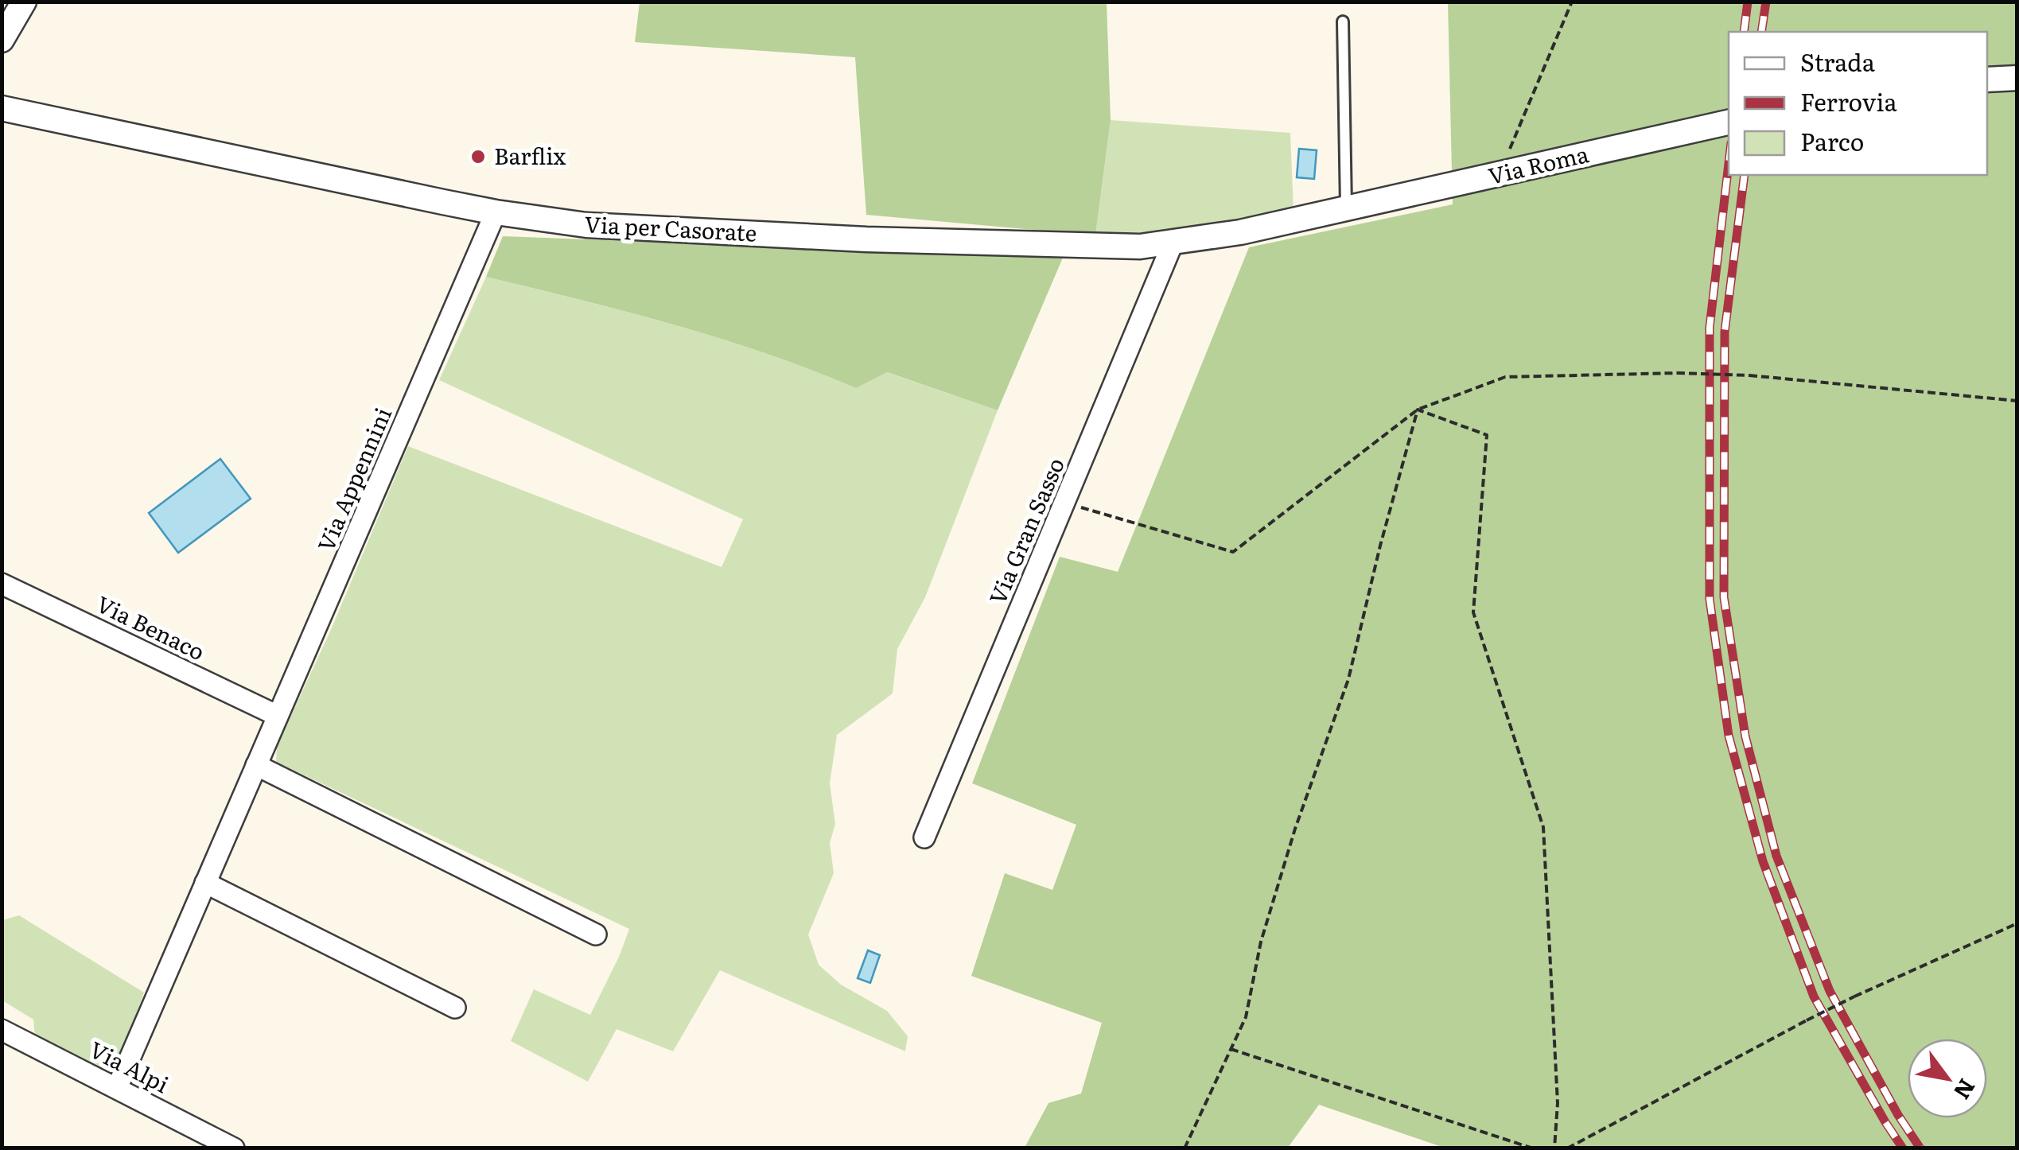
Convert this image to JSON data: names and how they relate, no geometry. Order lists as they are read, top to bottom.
{
  "streets": {
    "street": [
      "Via Roma",
      "Via per Casorate",
      "Via Appennini",
      "Via Gran Sasso",
      "Via Benaco",
      "Via Alpi"
    ]
  },
  "crossings": [
    ["Via Roma", "Via per Casorate"],
    ["Via per Casorate", "Via Appennini"],
    ["Via per Casorate", "Via Gran Sasso"],
    ["Via Appennini", "Via Benaco"],
    ["Via Appennini", "Via Alpi"]
  ],
  "places": ["Barflix"],
  "legend": ["Strada", "Ferrovia", "Parco"],
  "north": "bottom right"
}
